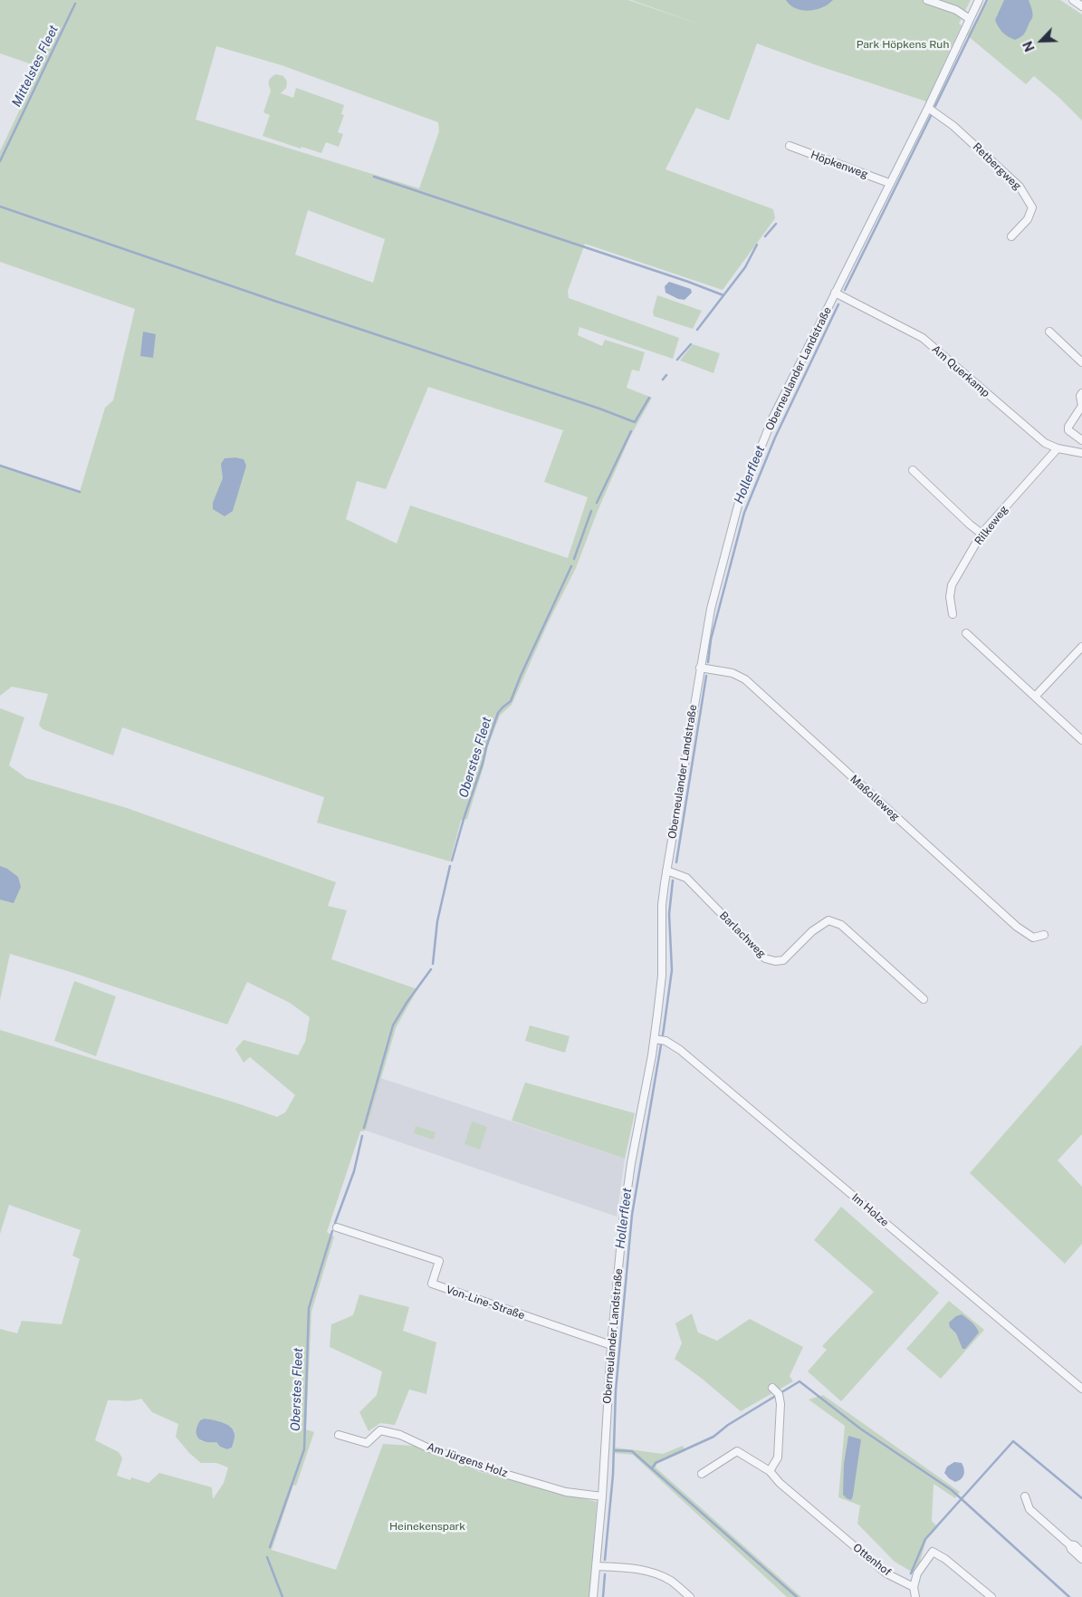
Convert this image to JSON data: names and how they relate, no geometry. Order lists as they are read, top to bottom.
{
  "streets": {
    "street": [
      "Höpkenweg",
      "Retbergweg",
      "Oberneulander Landstraße",
      "Am Querkamp",
      "Rilkeweg",
      "Maßolleweg",
      "Barlachweg",
      "Im Holze",
      "Von-Line-Straße",
      "Am Jürgens Holz",
      "Ottenhof"
    ]
  },
  "crossings": [
    ["Höpkenweg", "Oberneulander Landstraße"],
    ["Retbergweg", "Oberneulander Landstraße"],
    ["Oberneulander Landstraße", "Am Querkamp"],
    ["Oberneulander Landstraße", "Maßolleweg"],
    ["Oberneulander Landstraße", "Barlachweg"],
    ["Oberneulander Landstraße", "Im Holze"],
    ["Oberneulander Landstraße", "Von-Line-Straße"],
    ["Oberneulander Landstraße", "Am Jürgens Holz"],
    ["Am Querkamp", "Rilkeweg"]
  ],
  "water": ["Mittelstes Fleet", "Hollerfleet", "Oberstes Fleet"],
  "parks": ["Park Höpkens Ruh", "Heinekenspark"],
  "north": "bottom left"
}
